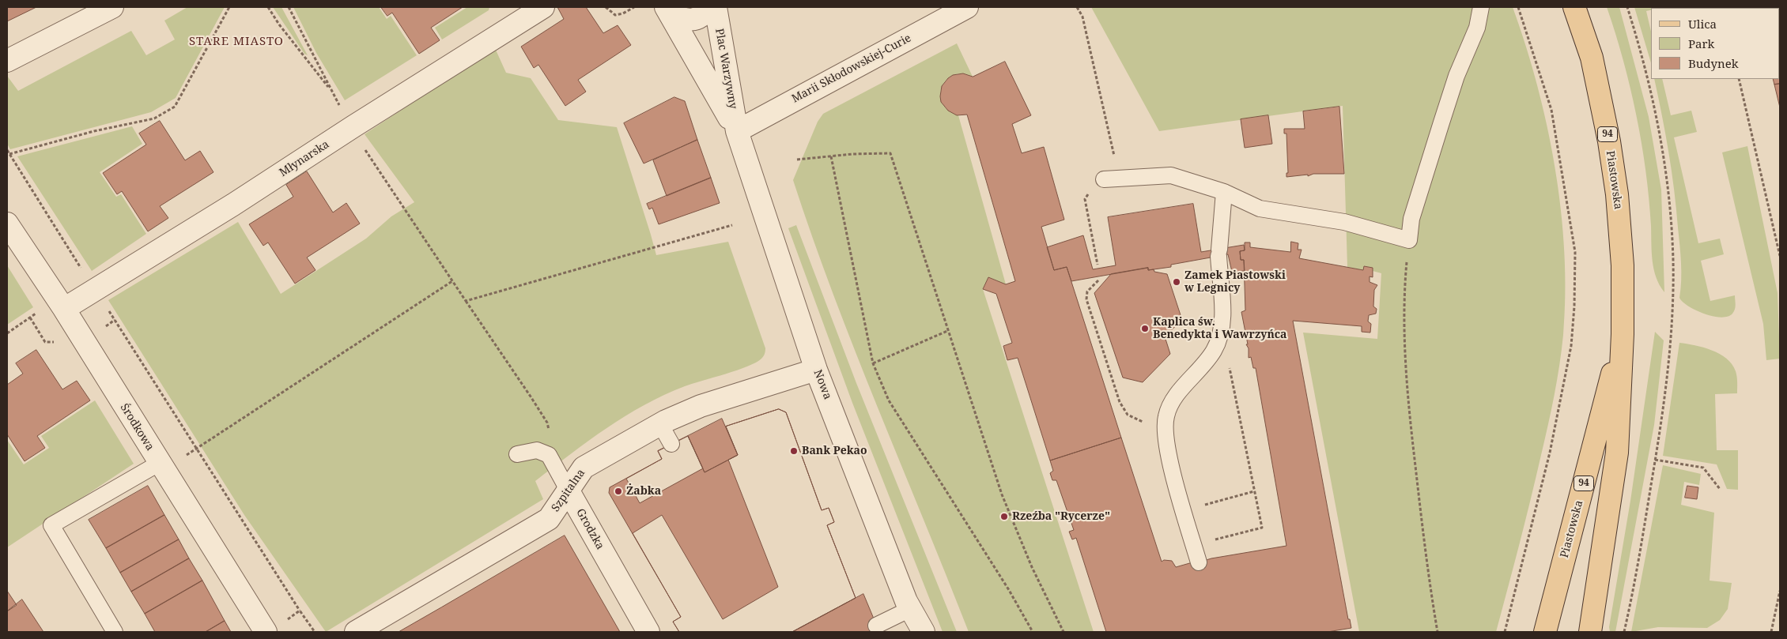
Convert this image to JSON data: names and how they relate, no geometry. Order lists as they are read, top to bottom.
{
  "streets": {
    "main road": ["94", "Piastowska"],
    "street": [
      "Plac Warzywny",
      "Marii Skłodowskiej-Curie",
      "Młynarska",
      "Nowa",
      "Środkowa",
      "Szpitalna",
      "Grodzka"
    ]
  },
  "crossings": [
    ["Plac Warzywny", "Marii Skłodowskiej-Curie"],
    ["Plac Warzywny", "Nowa"],
    ["Marii Skłodowskiej-Curie", "Nowa"],
    ["Młynarska", "Środkowa"],
    ["Nowa", "Szpitalna"],
    ["Szpitalna", "Grodzka"]
  ],
  "districts": ["STARE MIASTO"],
  "places": [
    "Zamek Piastowski w Legnicy",
    "Kaplica św. Benedykta i Wawrzyńca",
    "Bank Pekao",
    "Żabka",
    "Rzeźba \"Rycerze\""
  ],
  "legend": ["Ulica", "Park", "Budynek"]
}
